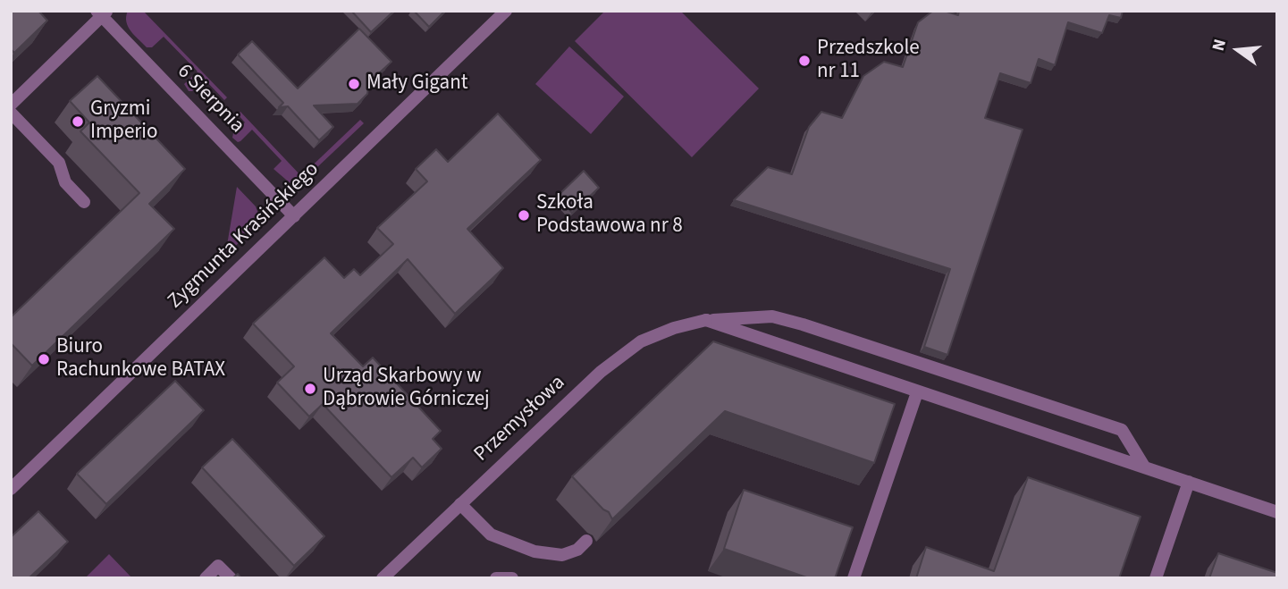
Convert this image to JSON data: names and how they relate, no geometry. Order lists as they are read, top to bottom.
{
  "streets": {
    "street": ["6 Sierpnia", "Zygmunta Krasińskiego", "Przemysłowa"]
  },
  "crossings": [
    ["6 Sierpnia", "Zygmunta Krasińskiego"]
  ],
  "places": [
    "Przedszkole nr 11",
    "Mały Gigant",
    "Gryzmi Imperio",
    "Szkoła Podstawowa nr 8",
    "Biuro Rachunkowe BATAX",
    "Urząd Skarbowy w Dąbrowie Górniczej"
  ],
  "north": "left"
}
